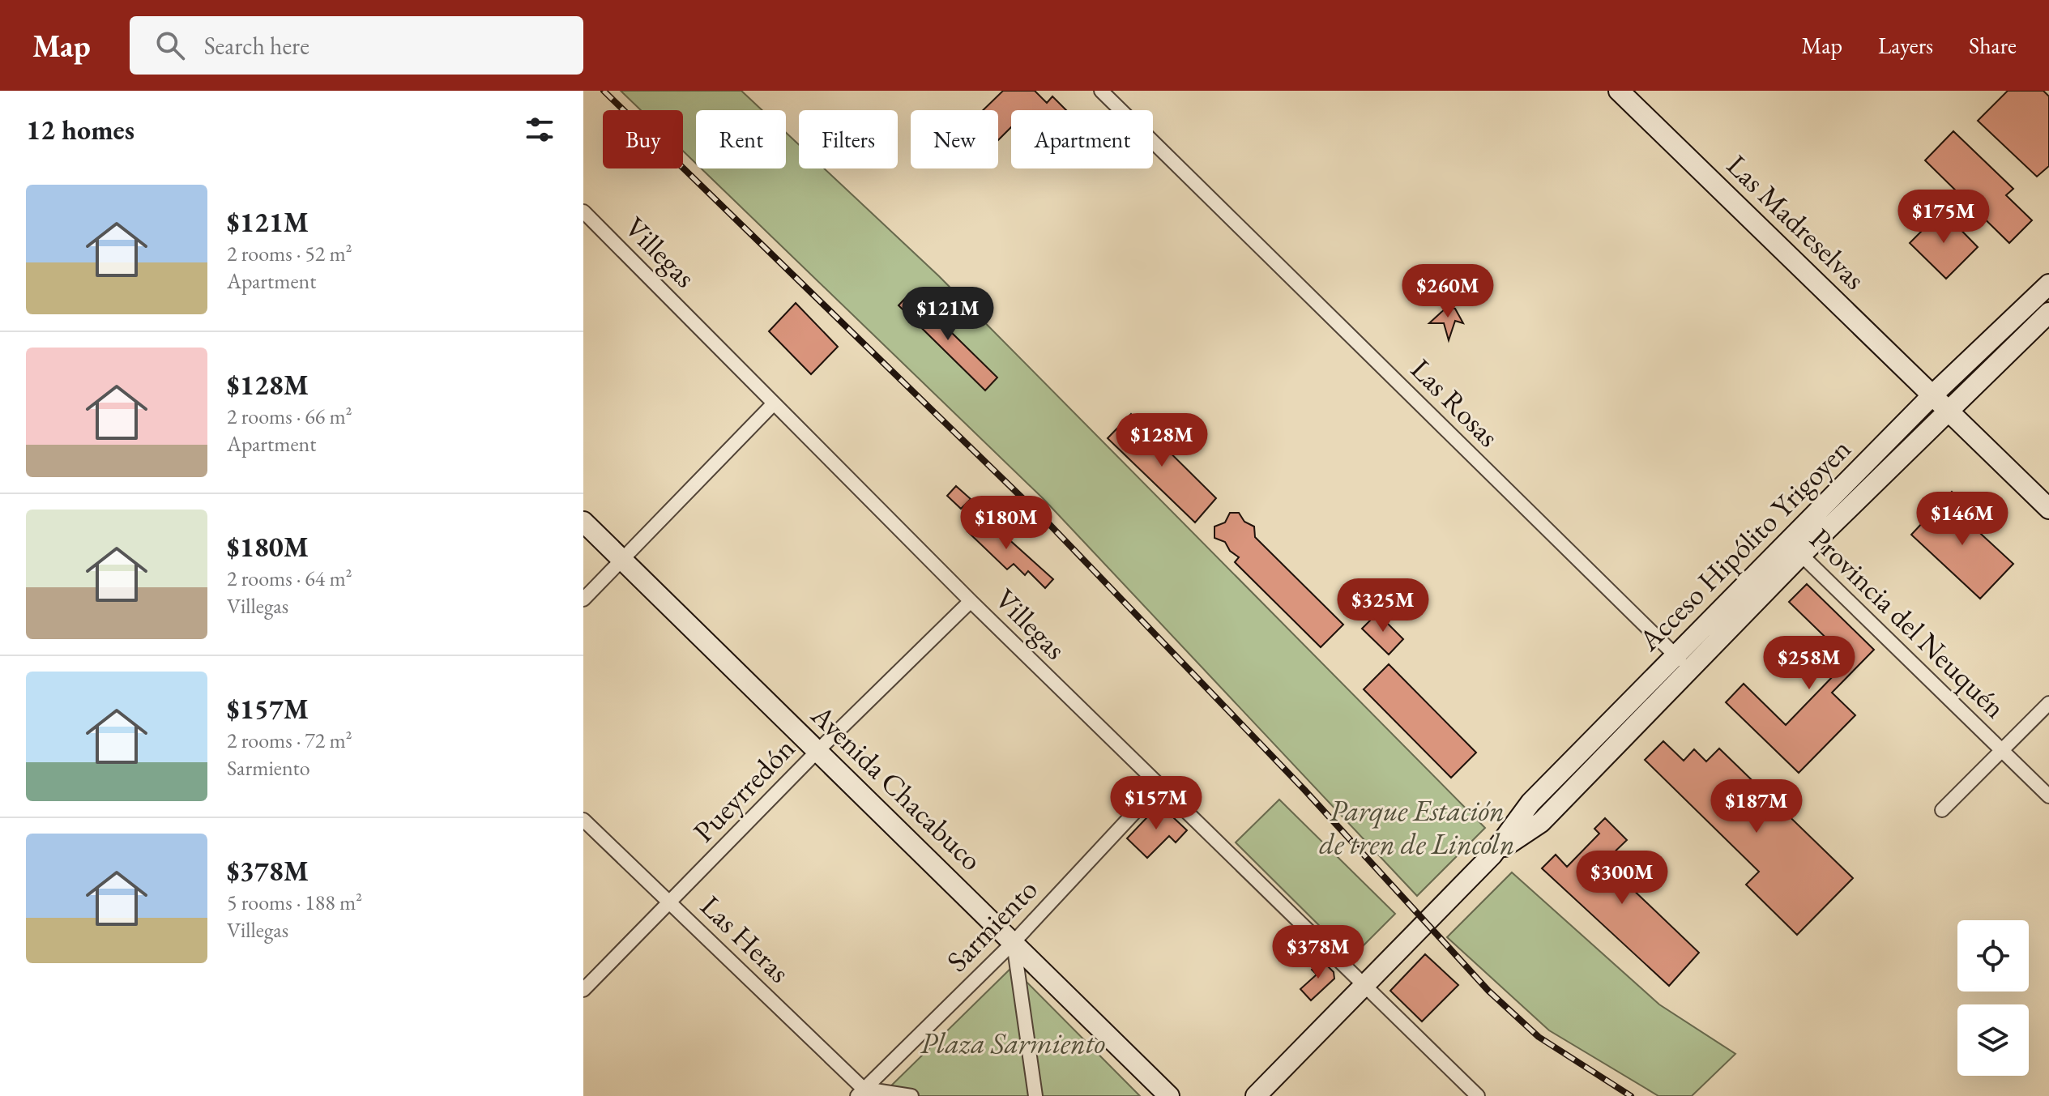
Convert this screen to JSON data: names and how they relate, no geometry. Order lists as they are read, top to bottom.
{
  "streets": {
    "main road": ["Las Madreselvas", "Acceso Hipólito Yrigoyen", "Avenida Chacabuco"],
    "street": [
      "Villegas",
      "Las Rosas",
      "Provincia del Neuquén",
      "Pueyrredón",
      "Sarmiento",
      "Las Heras"
    ]
  },
  "crossings": [
    ["Las Madreselvas", "Acceso Hipólito Yrigoyen"],
    ["Villegas", "Acceso Hipólito Yrigoyen"],
    ["Villegas", "Pueyrredón"],
    ["Villegas", "Sarmiento"],
    ["Las Rosas", "Acceso Hipólito Yrigoyen"],
    ["Acceso Hipólito Yrigoyen", "Provincia del Neuquén"],
    ["Avenida Chacabuco", "Pueyrredón"],
    ["Avenida Chacabuco", "Sarmiento"],
    ["Pueyrredón", "Las Heras"],
    ["Sarmiento", "Las Heras"]
  ],
  "parks": ["Parque Estación de tren de Lincoln", "Plaza Sarmiento"],
  "page": {
    "header": "Map",
    "search": "Search here",
    "nav": ["Map", "Layers", "Share"],
    "heading": "12 homes",
    "chip": [
      "Buy",
      "Rent",
      "Filters",
      "New",
      "Apartment"
    ],
    "list": [
      {
        "name": "$121M",
        "note": "2 rooms · 52 m² · Apartment"
      },
      {
        "name": "$128M",
        "note": "2 rooms · 66 m² · Apartment"
      },
      {
        "name": "$180M",
        "note": "2 rooms · 64 m² · Villegas"
      },
      {
        "name": "$157M",
        "note": "2 rooms · 72 m² · Sarmiento"
      },
      {
        "name": "$378M",
        "note": "5 rooms · 188 m² · Villegas"
      }
    ],
    "price": [
      "$175M",
      "$260M",
      "$121M",
      "$128M",
      "$146M",
      "$180M",
      "$325M",
      "$258M",
      "$157M",
      "$187M",
      "$300M",
      "$378M"
    ]
  }
}
